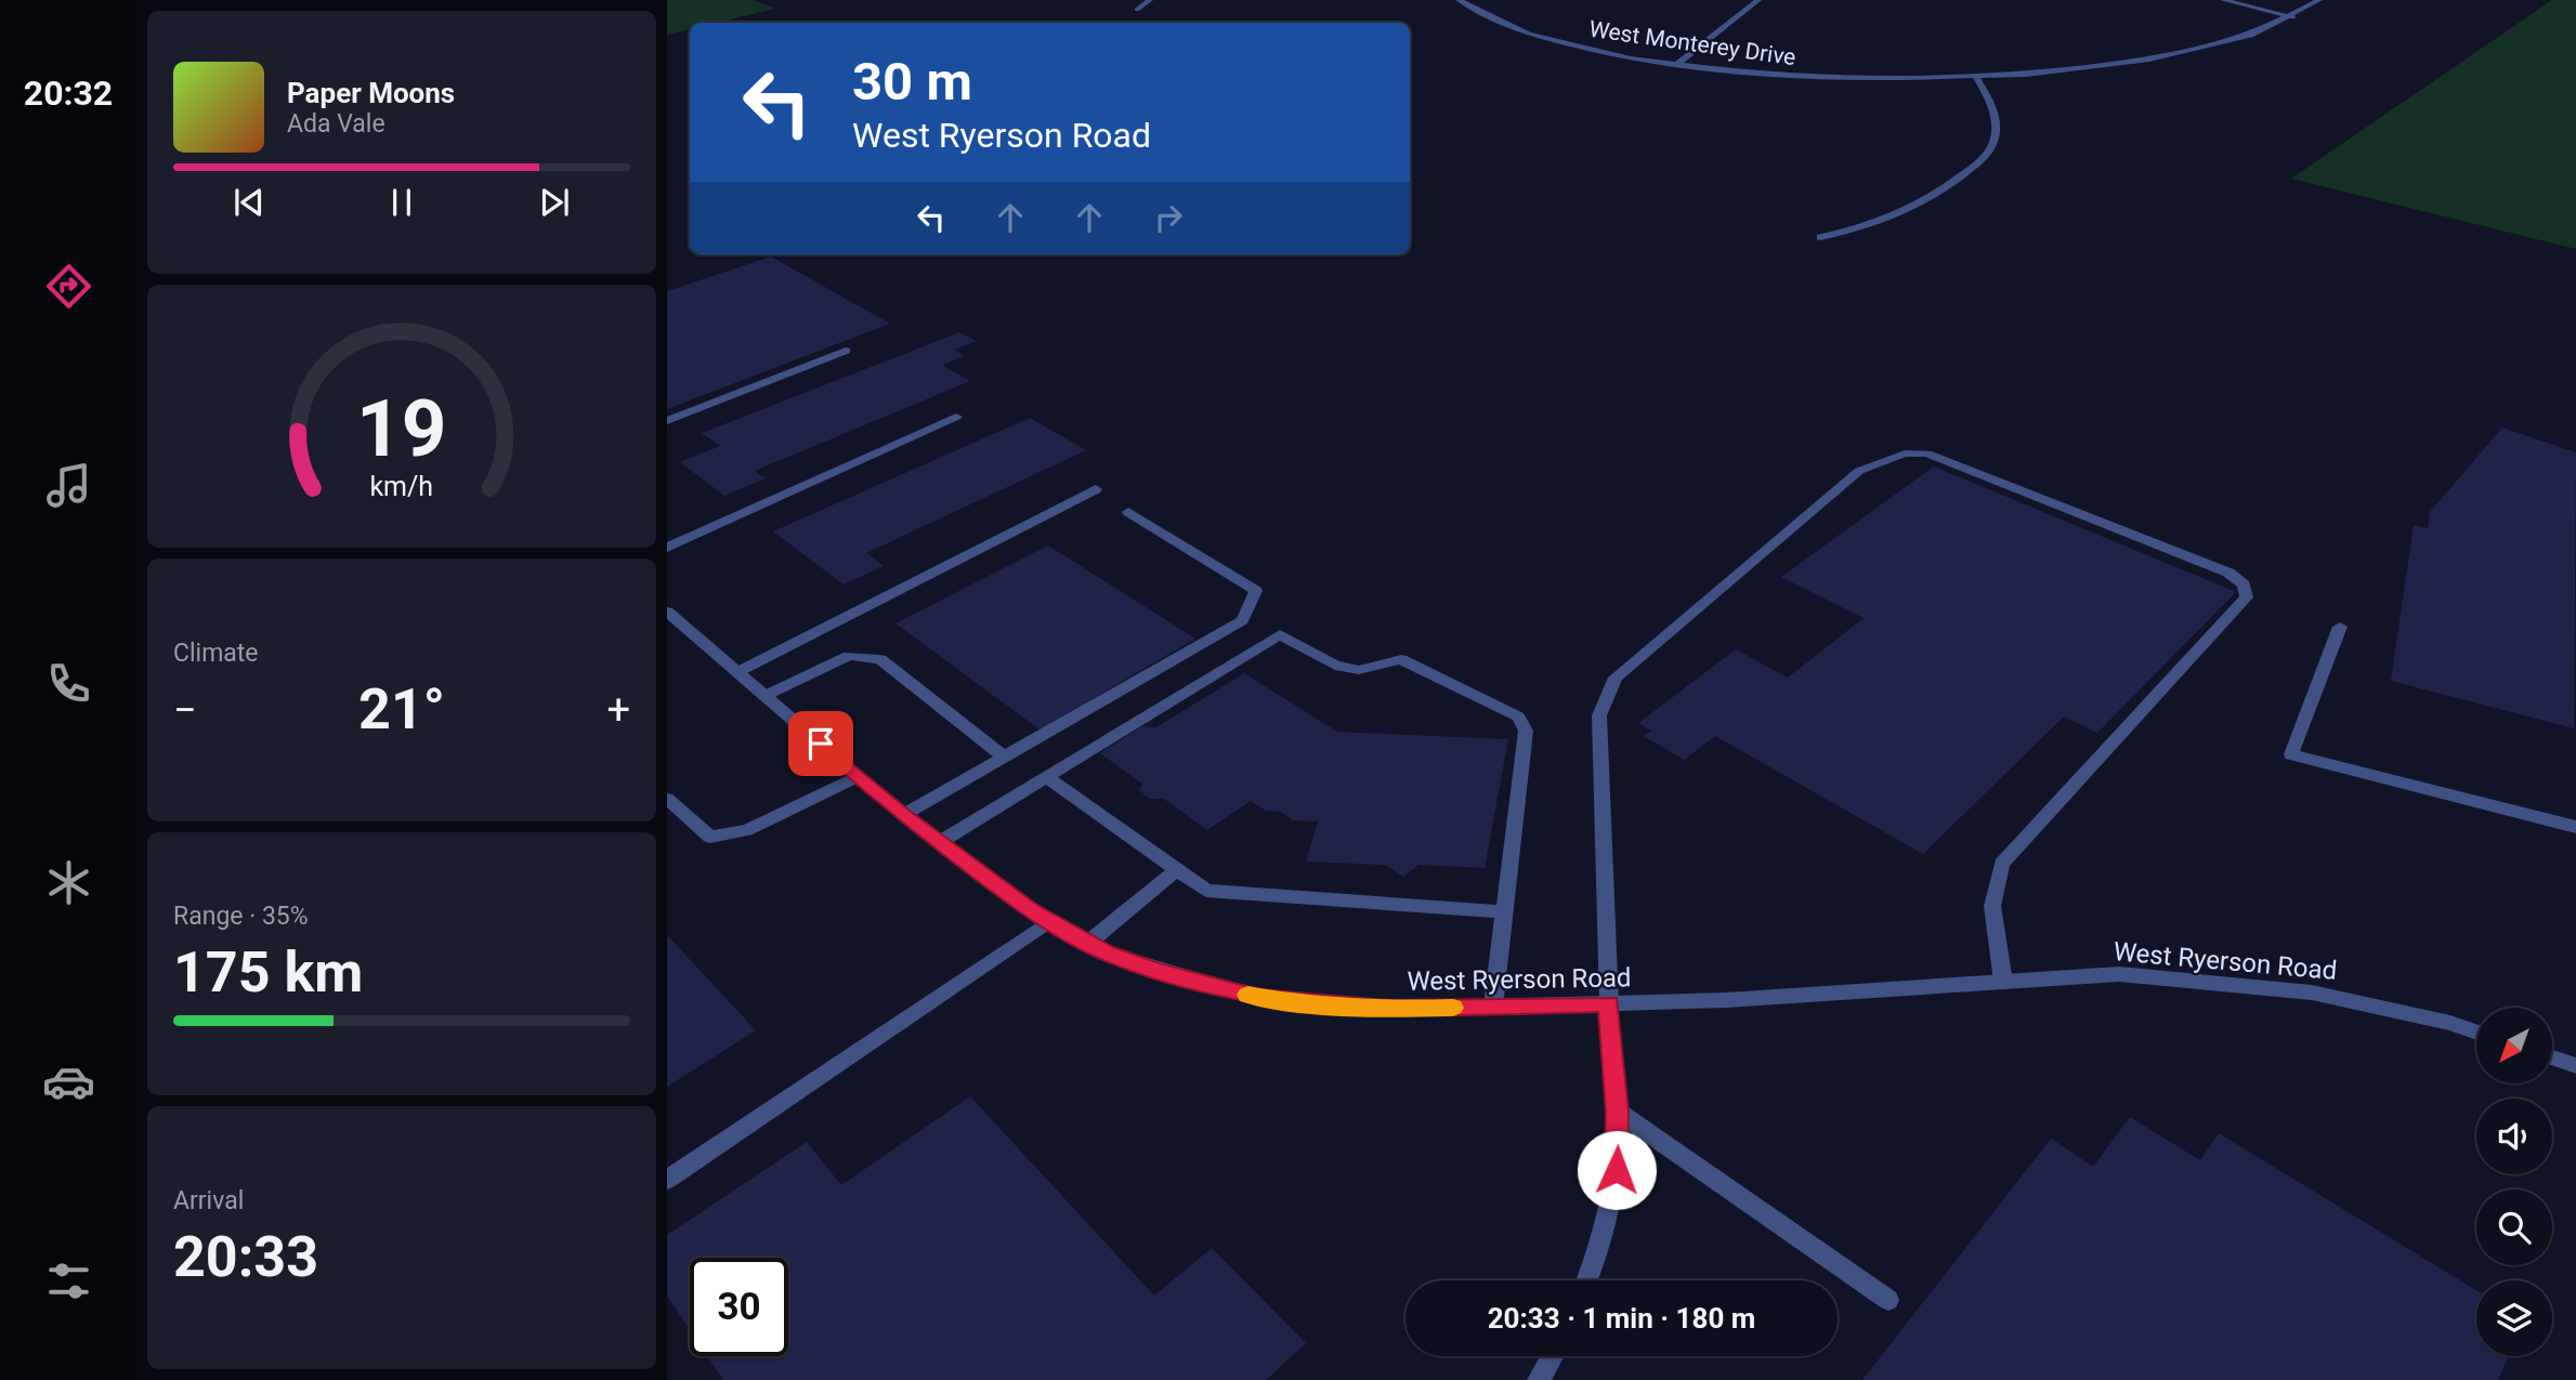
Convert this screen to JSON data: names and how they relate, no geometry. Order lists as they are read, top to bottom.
{
  "streets": {
    "street": ["West Monterey Drive", "West Ryerson Road"]
  },
  "north": "bottom left",
  "page": {
    "tabs": "20:32",
    "turn": ["30 m", "West Ryerson Road"],
    "song": ["Paper Moons", "Ada Vale"],
    "tile": [
      "Climate",
      ["Range · 35%", "175 km"],
      ["Arrival", "20:33"]
    ],
    "heat": ["−", "21°", "+"],
    "limit": "30",
    "trip": "20:33 · 1 min · 180 m",
    "gauge": ["19", "km/h"]
  }
}
